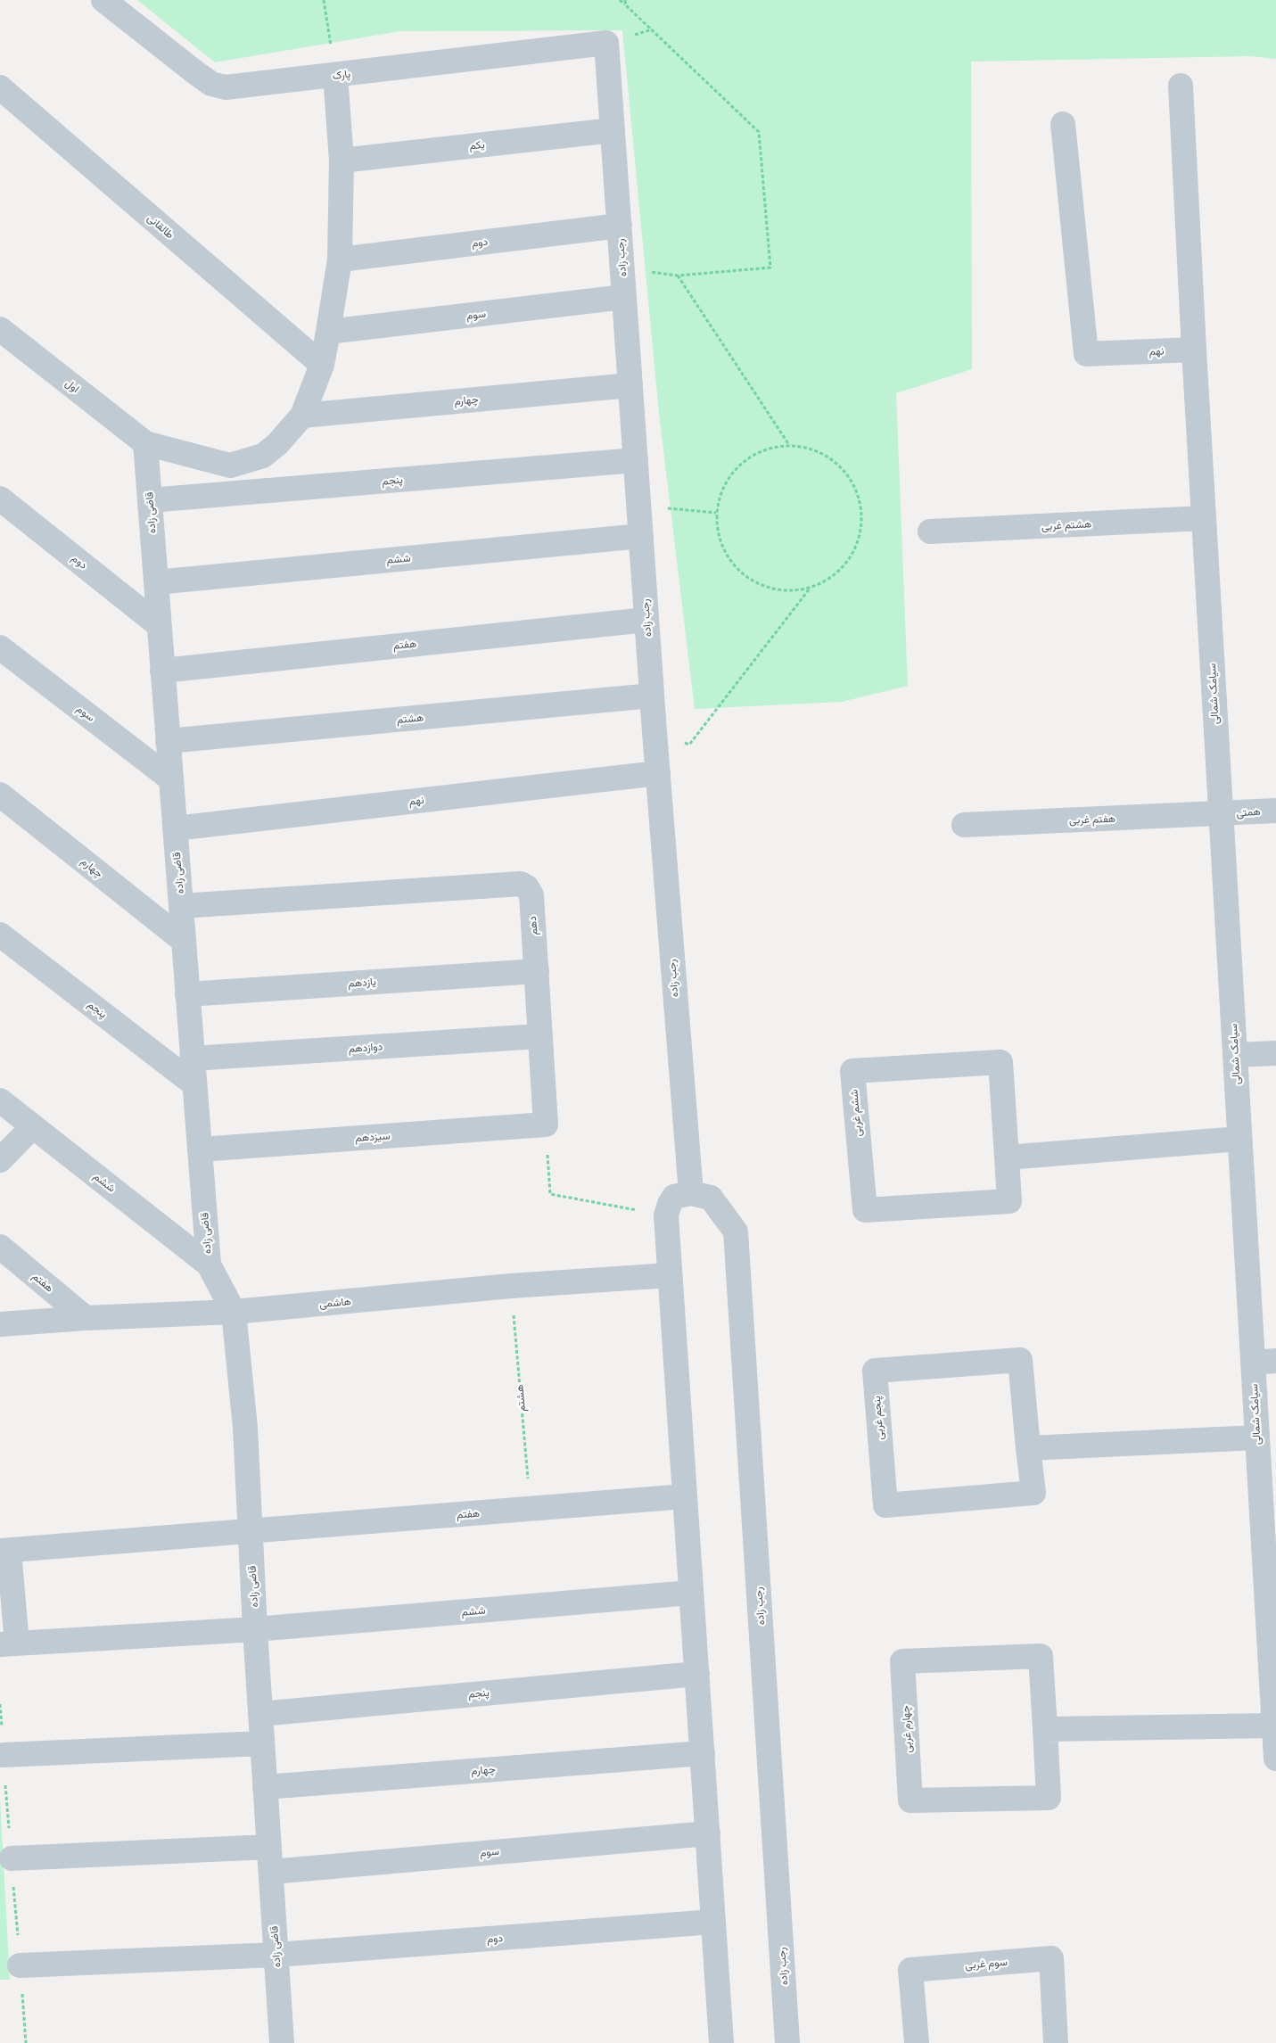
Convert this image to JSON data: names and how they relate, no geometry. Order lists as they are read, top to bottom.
{
  "streets": {
    "street": [
      "پارک",
      "یکم",
      "طالقانی",
      "دوم",
      "رجب زاده",
      "سوم",
      "نهم",
      "اول",
      "چهارم",
      "پنجم",
      "قاضی زاده",
      "هشتم غربی",
      "ششم",
      "هفتم",
      "سیامک شمالی",
      "هشتم",
      "همتی",
      "هفتم غربی",
      "دهم",
      "یازدهم",
      "دوازدهم",
      "ششم غربی",
      "سیزدهم",
      "هاشمی",
      "پنجم غربی",
      "چهارم غربی",
      "سوم غربی"
    ]
  },
  "crossings": [
    ["پارک", "رجب زاده"],
    ["یکم", "رجب زاده"],
    ["دوم", "رجب زاده"],
    ["دوم", "قاضی زاده"],
    ["رجب زاده", "سوم"],
    ["رجب زاده", "نهم"],
    ["رجب زاده", "چهارم"],
    ["رجب زاده", "پنجم"],
    ["رجب زاده", "ششم"],
    ["رجب زاده", "هفتم"],
    ["رجب زاده", "هشتم"],
    ["سوم", "قاضی زاده"],
    ["نهم", "قاضی زاده"],
    ["نهم", "سیامک شمالی"],
    ["اول", "قاضی زاده"],
    ["چهارم", "قاضی زاده"],
    ["پنجم", "قاضی زاده"],
    ["قاضی زاده", "ششم"],
    ["قاضی زاده", "هفتم"],
    ["قاضی زاده", "هشتم"],
    ["قاضی زاده", "دهم"],
    ["قاضی زاده", "یازدهم"],
    ["قاضی زاده", "دوازدهم"],
    ["قاضی زاده", "سیزدهم"],
    ["قاضی زاده", "هاشمی"],
    ["هشتم غربی", "سیامک شمالی"],
    ["هفتم", "هشتم"],
    ["هفتم", "هاشمی"],
    ["سیامک شمالی", "همتی"],
    ["سیامک شمالی", "هفتم غربی"],
    ["هشتم", "هاشمی"],
    ["همتی", "هفتم غربی"],
    ["دهم", "یازدهم"],
    ["دهم", "دوازدهم"],
    ["دهم", "سیزدهم"]
  ]
}
